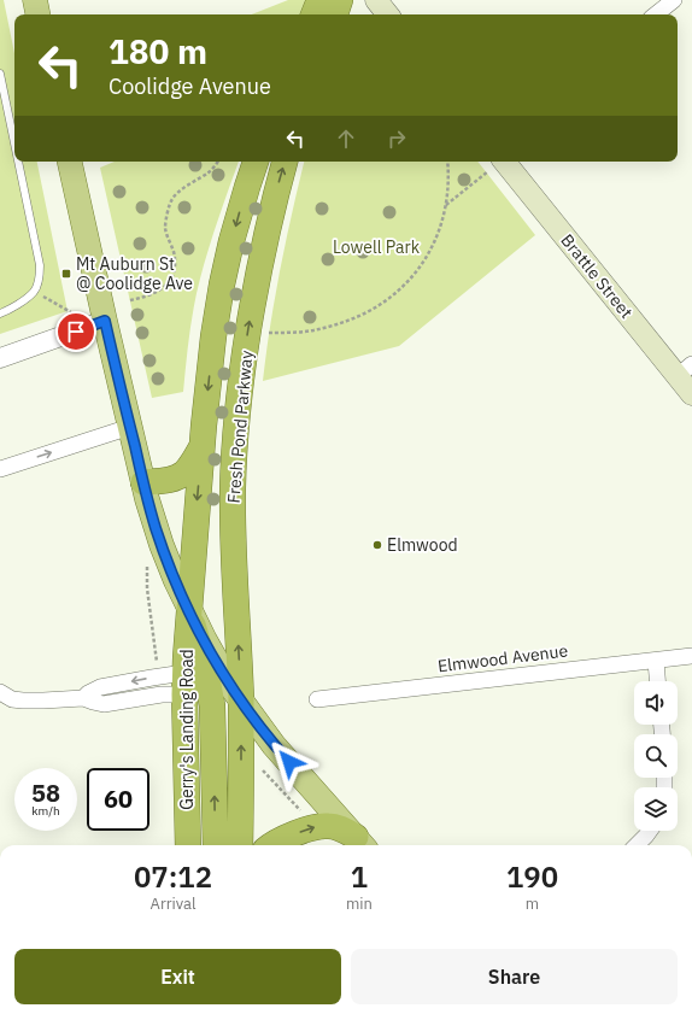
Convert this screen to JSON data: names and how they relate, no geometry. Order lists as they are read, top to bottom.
{
  "streets": {
    "highway": ["Fresh Pond Parkway", "Gerry's Landing Road"],
    "main road": ["Brattle Street"],
    "street": ["Elmwood Avenue"]
  },
  "crossings": [
    ["Fresh Pond Parkway", "Gerry's Landing Road"]
  ],
  "parks": ["Lowell Park"],
  "places": {
    "transit": ["Mt Auburn St @ Coolidge Ave"],
    "other": ["Elmwood"]
  },
  "page": {
    "turn": ["180 m", "Coolidge Avenue"],
    "speed": "58 km/h",
    "limit": "60",
    "eta": [
      "07:12",
      "Arrival",
      "1",
      "min",
      "190",
      "m"
    ],
    "buttons": ["Exit", "Share"]
  }
}
